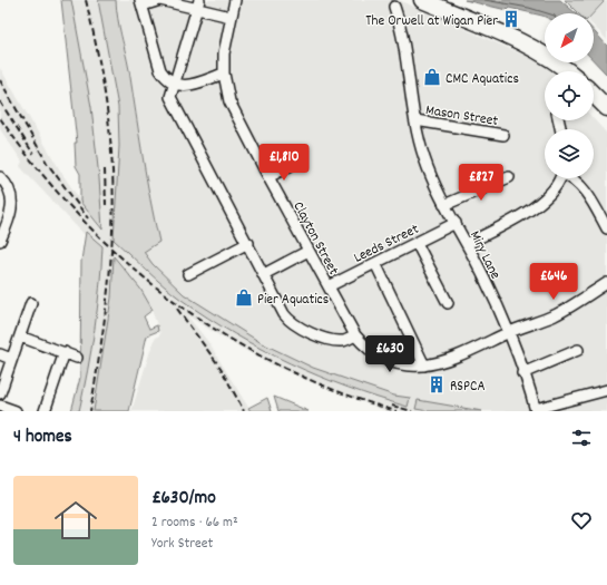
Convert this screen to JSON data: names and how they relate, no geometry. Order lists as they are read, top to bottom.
{
  "streets": {
    "street": [
      "Mason Street",
      "Clayton Street",
      "Leeds Street",
      "Miry Lane"
    ]
  },
  "crossings": [
    ["Mason Street", "Miry Lane"],
    ["Clayton Street", "Leeds Street"],
    ["Clayton Street", "Miry Lane"],
    ["Leeds Street", "Miry Lane"]
  ],
  "places": {
    "building": ["The Orwell at Wigan Pier", "RSPCA"],
    "shop": ["CMC Aquatics", "Pier Aquatics"]
  },
  "north": "bottom left",
  "page": {
    "price": [
      "£1,810",
      "£827",
      "£646",
      "£630"
    ],
    "heading": "4 homes",
    "list": [
      {
        "name": "£630/mo",
        "note": "2 rooms · 66 m² · York Street"
      }
    ]
  }
}
